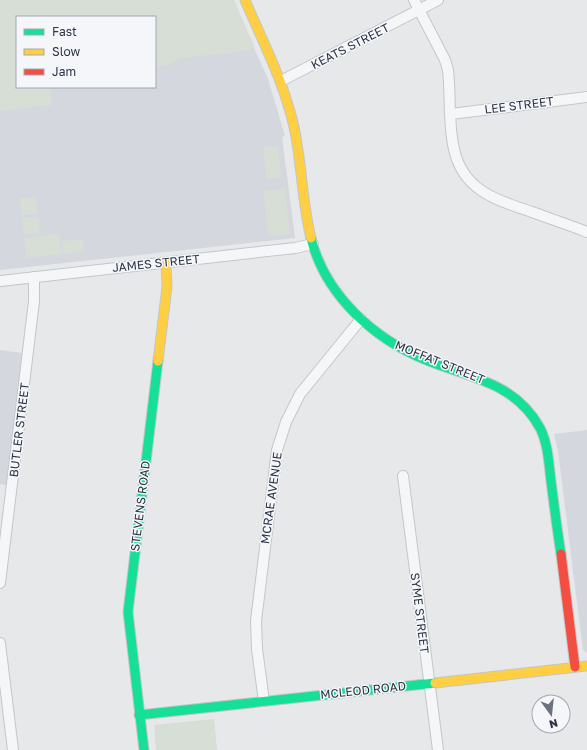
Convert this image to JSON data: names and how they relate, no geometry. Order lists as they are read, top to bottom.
{
  "streets": {
    "street": [
      "KEATS STREET",
      "LEE STREET",
      "JAMES STREET",
      "MOFFAT STREET",
      "BUTLER STREET",
      "MCRAE AVENUE",
      "STEVENS ROAD",
      "SYME STREET",
      "MCLEOD ROAD"
    ]
  },
  "crossings": [
    ["KEATS STREET", "MOFFAT STREET"],
    ["JAMES STREET", "MOFFAT STREET"],
    ["JAMES STREET", "BUTLER STREET"],
    ["JAMES STREET", "STEVENS ROAD"],
    ["MOFFAT STREET", "MCRAE AVENUE"],
    ["MOFFAT STREET", "MCLEOD ROAD"],
    ["MCRAE AVENUE", "MCLEOD ROAD"],
    ["STEVENS ROAD", "MCLEOD ROAD"],
    ["SYME STREET", "MCLEOD ROAD"]
  ],
  "legend": ["Fast", "Slow", "Jam"],
  "north": "bottom"
}
